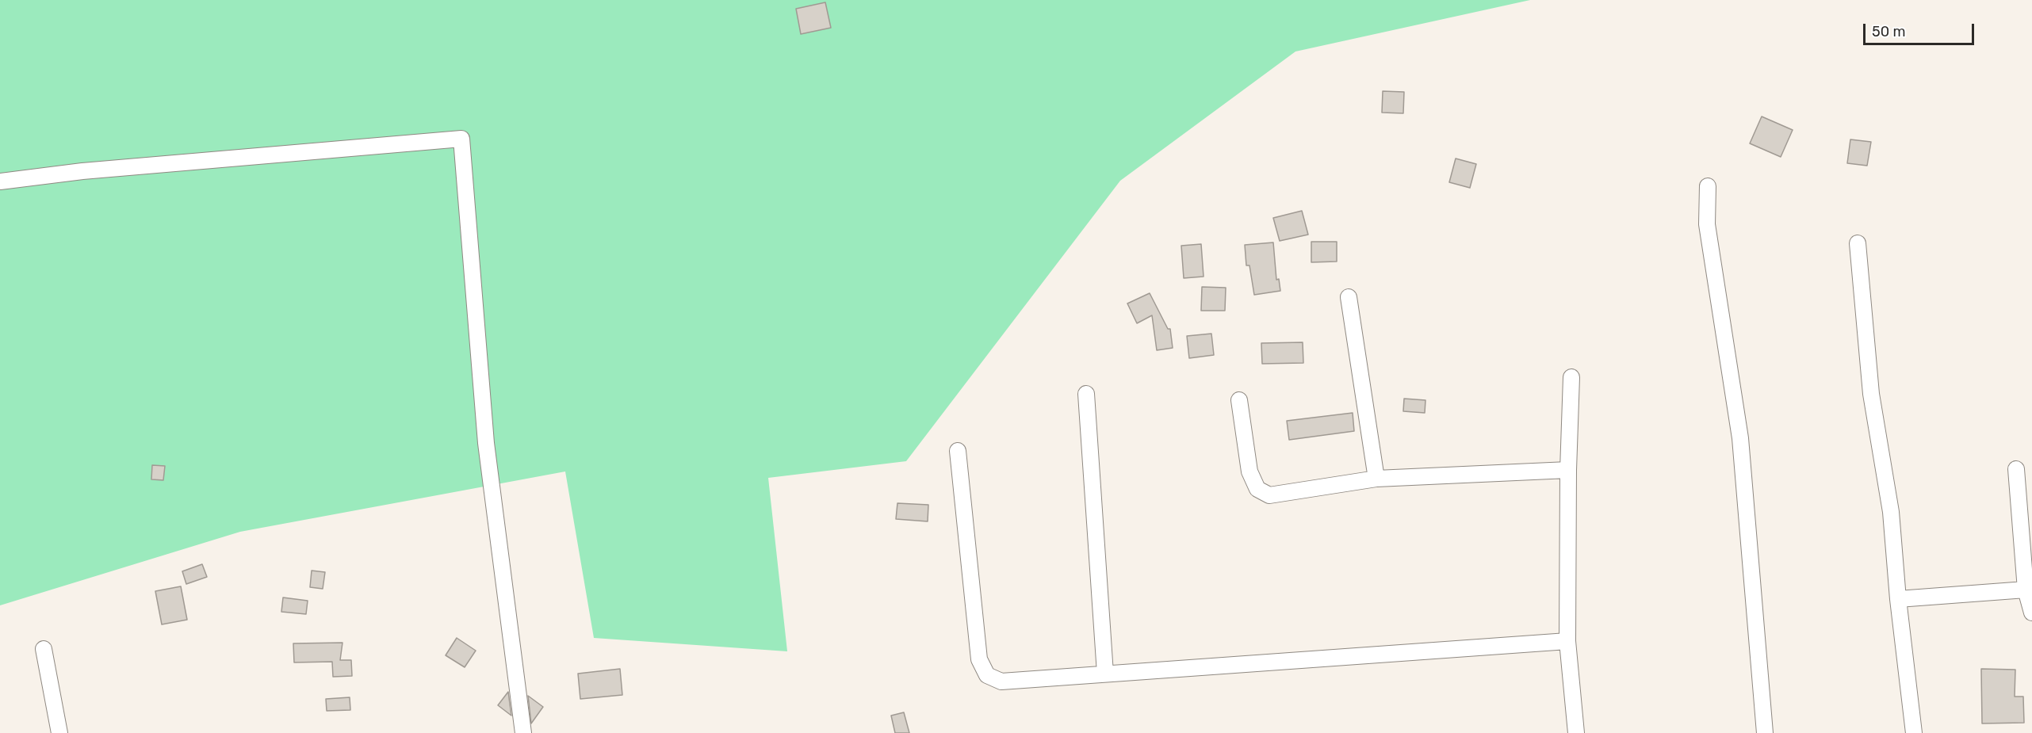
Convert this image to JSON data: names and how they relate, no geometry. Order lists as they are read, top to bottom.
{
  "scale_bar": "50 m"
}
